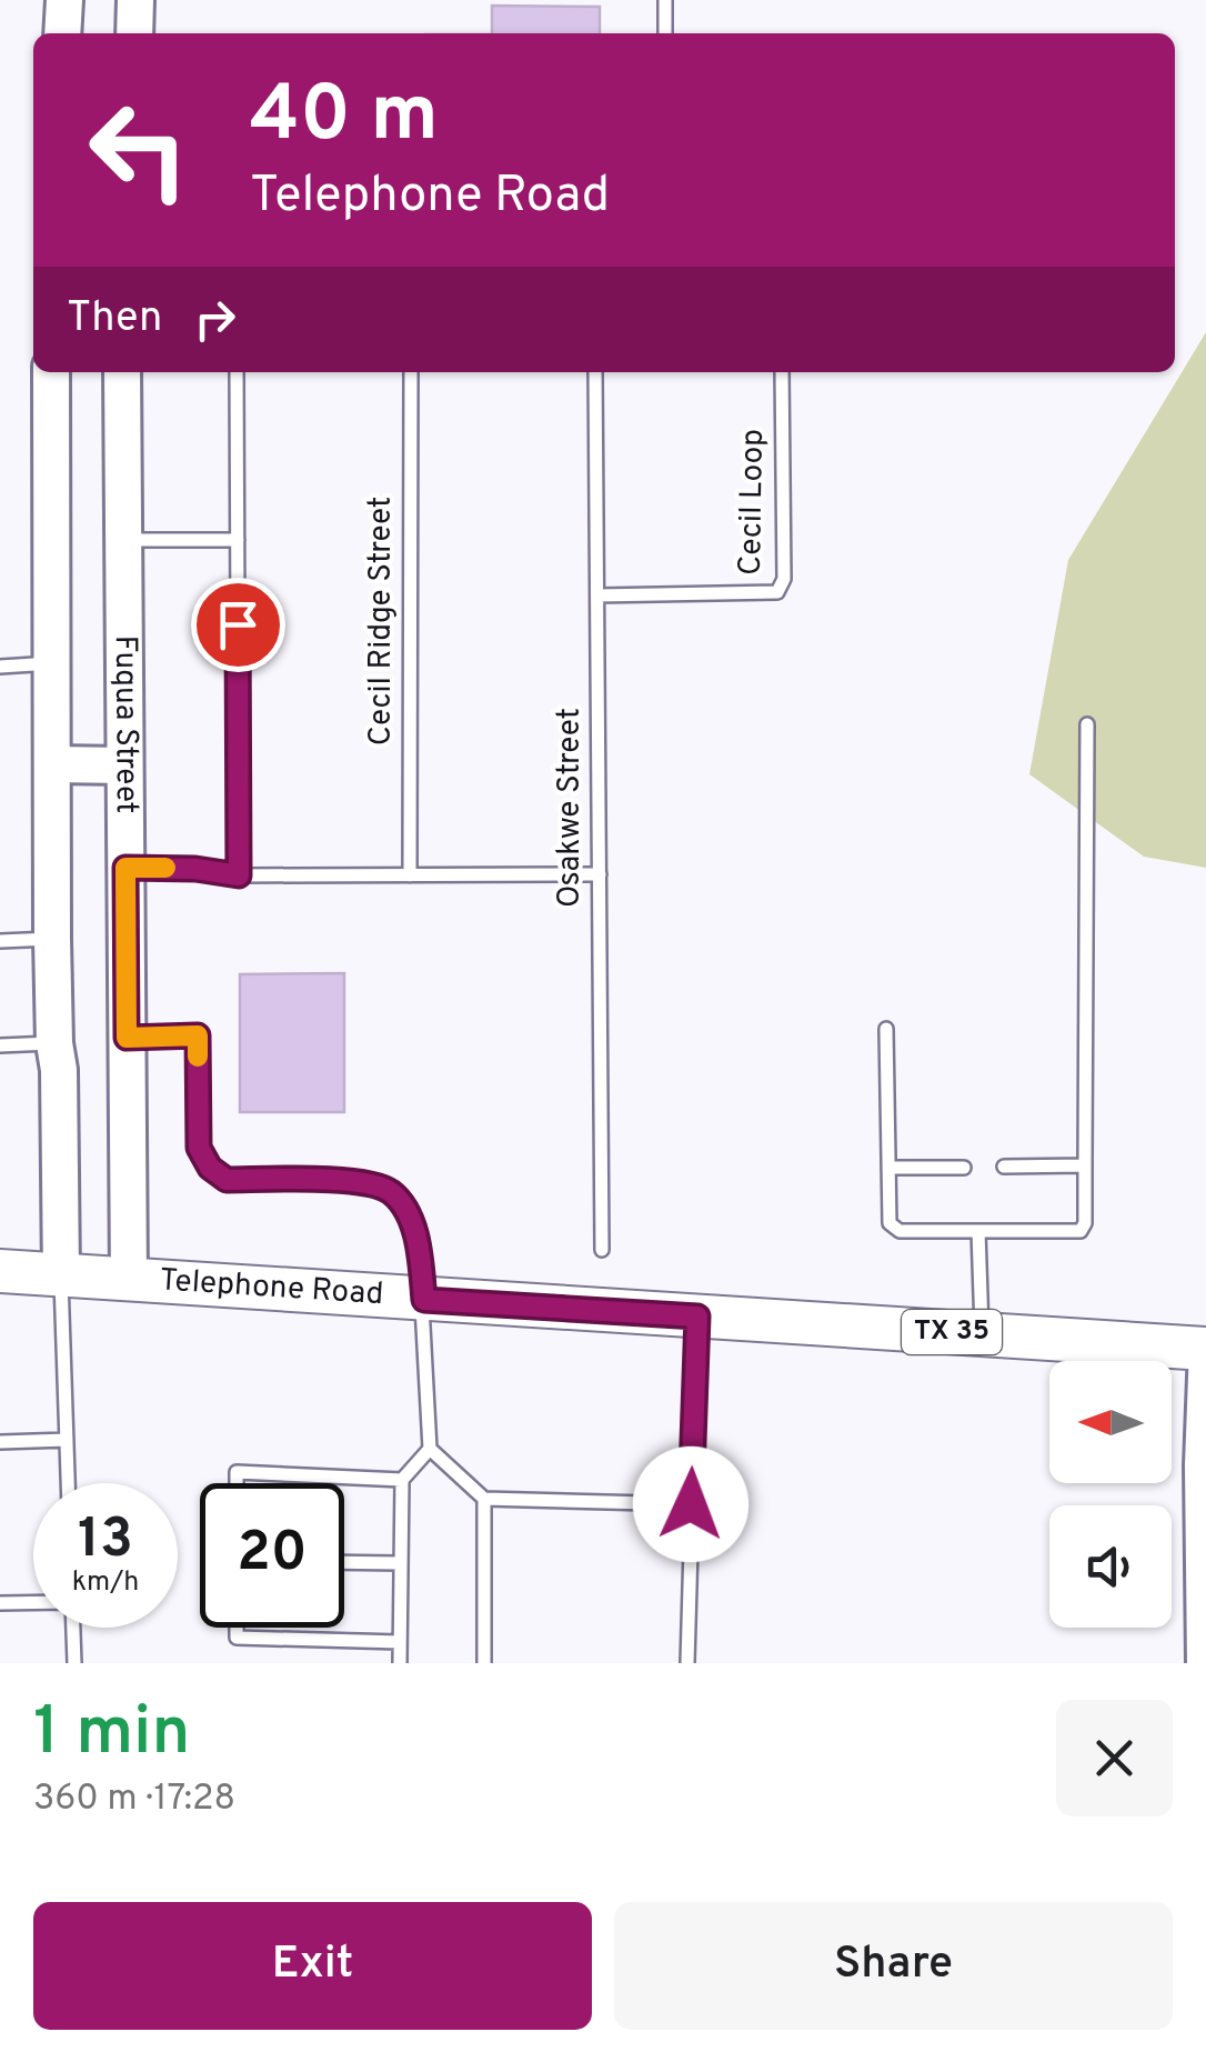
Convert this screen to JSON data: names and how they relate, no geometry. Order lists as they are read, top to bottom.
{
  "streets": {
    "main road": ["Fuqua Street", "Telephone Road", "TX 35"],
    "lane": ["Cecil Loop", "Cecil Ridge Street", "Osakwe Street"]
  },
  "crossings": [
    ["Cecil Loop", "Osakwe Street"],
    ["Fuqua Street", "Telephone Road"]
  ],
  "north": "left",
  "page": {
    "turn": ["40 m", "Telephone Road"],
    "then": "Then",
    "speed": "13 km/h",
    "limit": "20",
    "heading": ["1 min", "360 m · 17:28"],
    "buttons": ["Exit", "Share"]
  }
}
